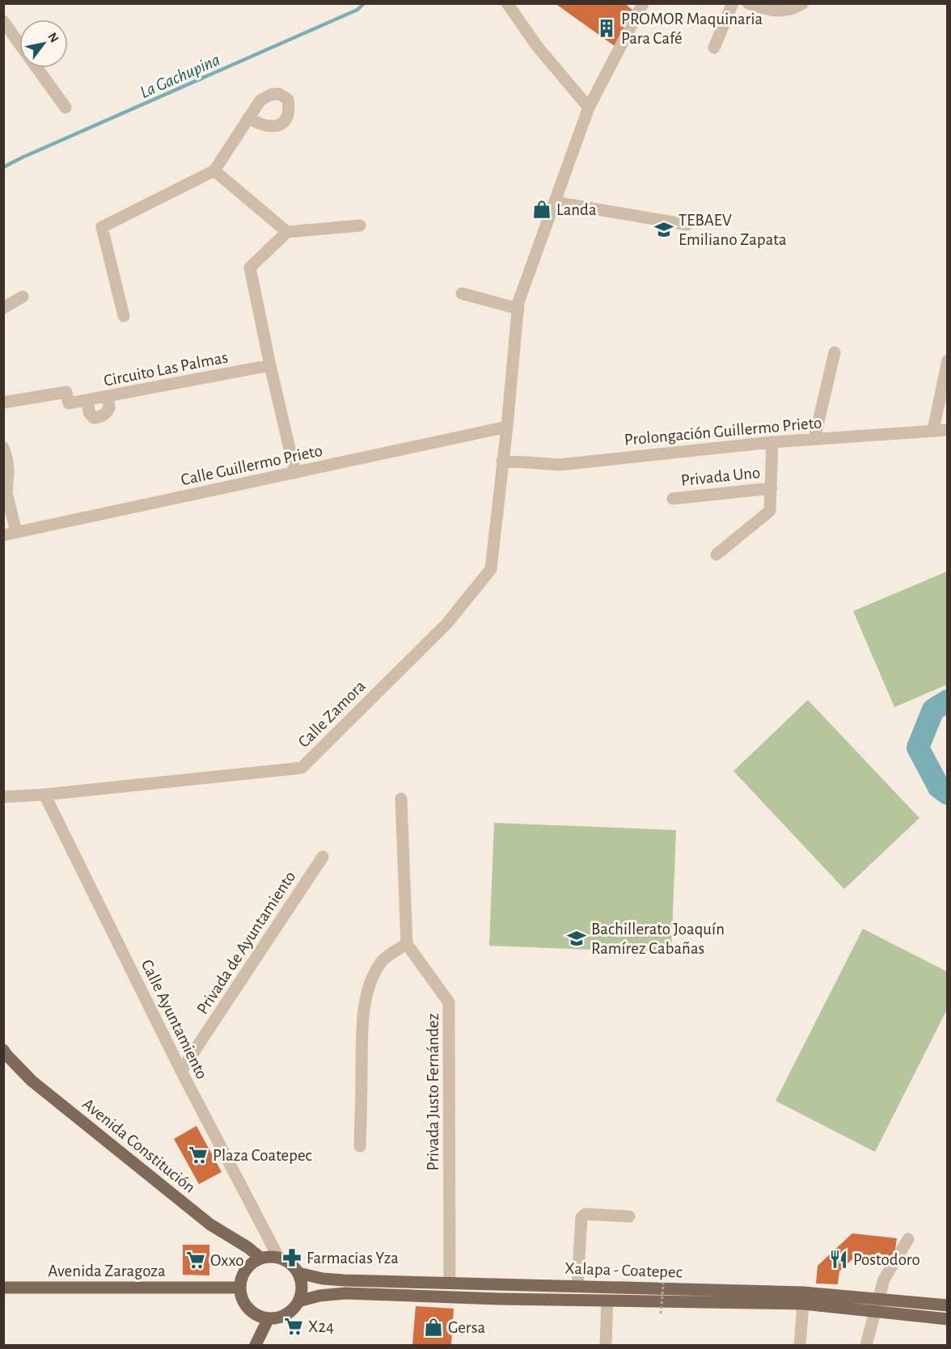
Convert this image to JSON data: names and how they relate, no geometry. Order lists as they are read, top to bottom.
{
  "streets": {
    "main road": ["Avenida Constitución", "Xalapa - Coatepec", "Avenida Zaragoza"],
    "street": [
      "Circuito Las Palmas",
      "Prolongación Guillermo Prieto",
      "Calle Guillermo Prieto",
      "Privada Uno",
      "Calle Zamora",
      "Privada de Ayuntamiento",
      "Calle Ayuntamiento",
      "Privada Justo Fernández"
    ]
  },
  "crossings": [
    ["Prolongación Guillermo Prieto", "Calle Zamora"],
    ["Calle Guillermo Prieto", "Calle Zamora"],
    ["Calle Zamora", "Calle Ayuntamiento"],
    ["Privada de Ayuntamiento", "Calle Ayuntamiento"],
    ["Calle Ayuntamiento", "Avenida Constitución"],
    ["Calle Ayuntamiento", "Xalapa - Coatepec"],
    ["Calle Ayuntamiento", "Avenida Zaragoza"],
    ["Privada Justo Fernández", "Xalapa - Coatepec"],
    ["Avenida Constitución", "Xalapa - Coatepec"],
    ["Avenida Constitución", "Avenida Zaragoza"],
    ["Xalapa - Coatepec", "Avenida Zaragoza"]
  ],
  "water": ["La Gachupina"],
  "places": {
    "building": ["PROMOR Maquinaria Para Café"],
    "shop": ["Landa", "Gersa"],
    "school or university": ["TEBAEV Emiliano Zapata", "Bachillerato Joaquín Ramírez Cabañas"],
    "supermarket": ["Plaza Coatepec", "Oxxo", "X24"],
    "pharmacy": ["Farmacias Yza"],
    "restaurant": ["Postodoro"]
  },
  "north": "top right"
}
